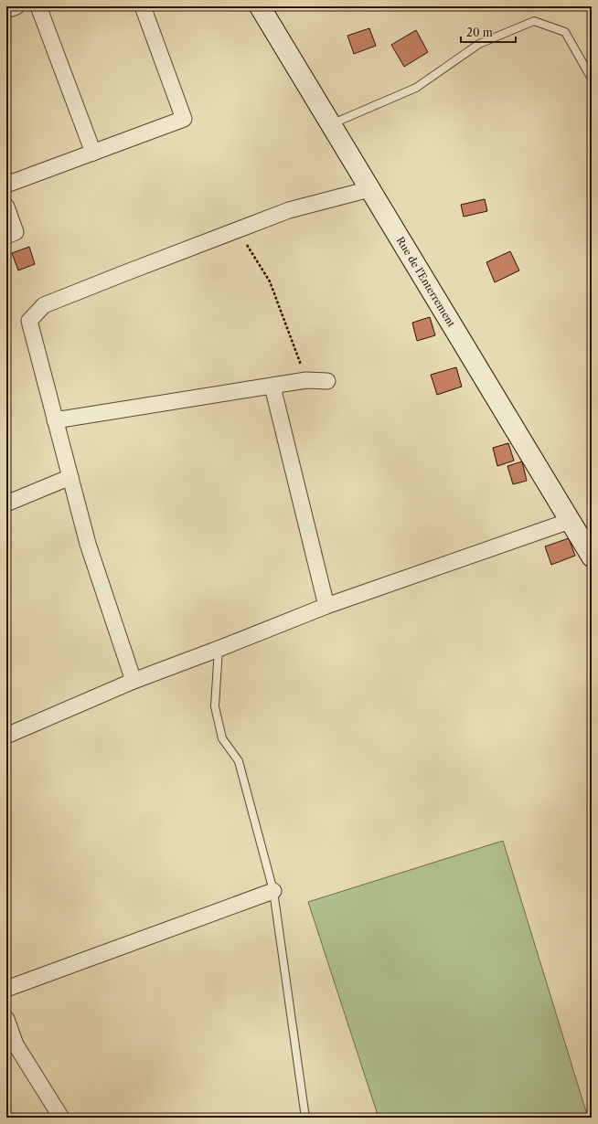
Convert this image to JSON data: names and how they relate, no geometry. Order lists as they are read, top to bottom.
{
  "streets": {
    "street": ["Rue de l'Enterrement"]
  },
  "scale_bar": "20 m"
}
